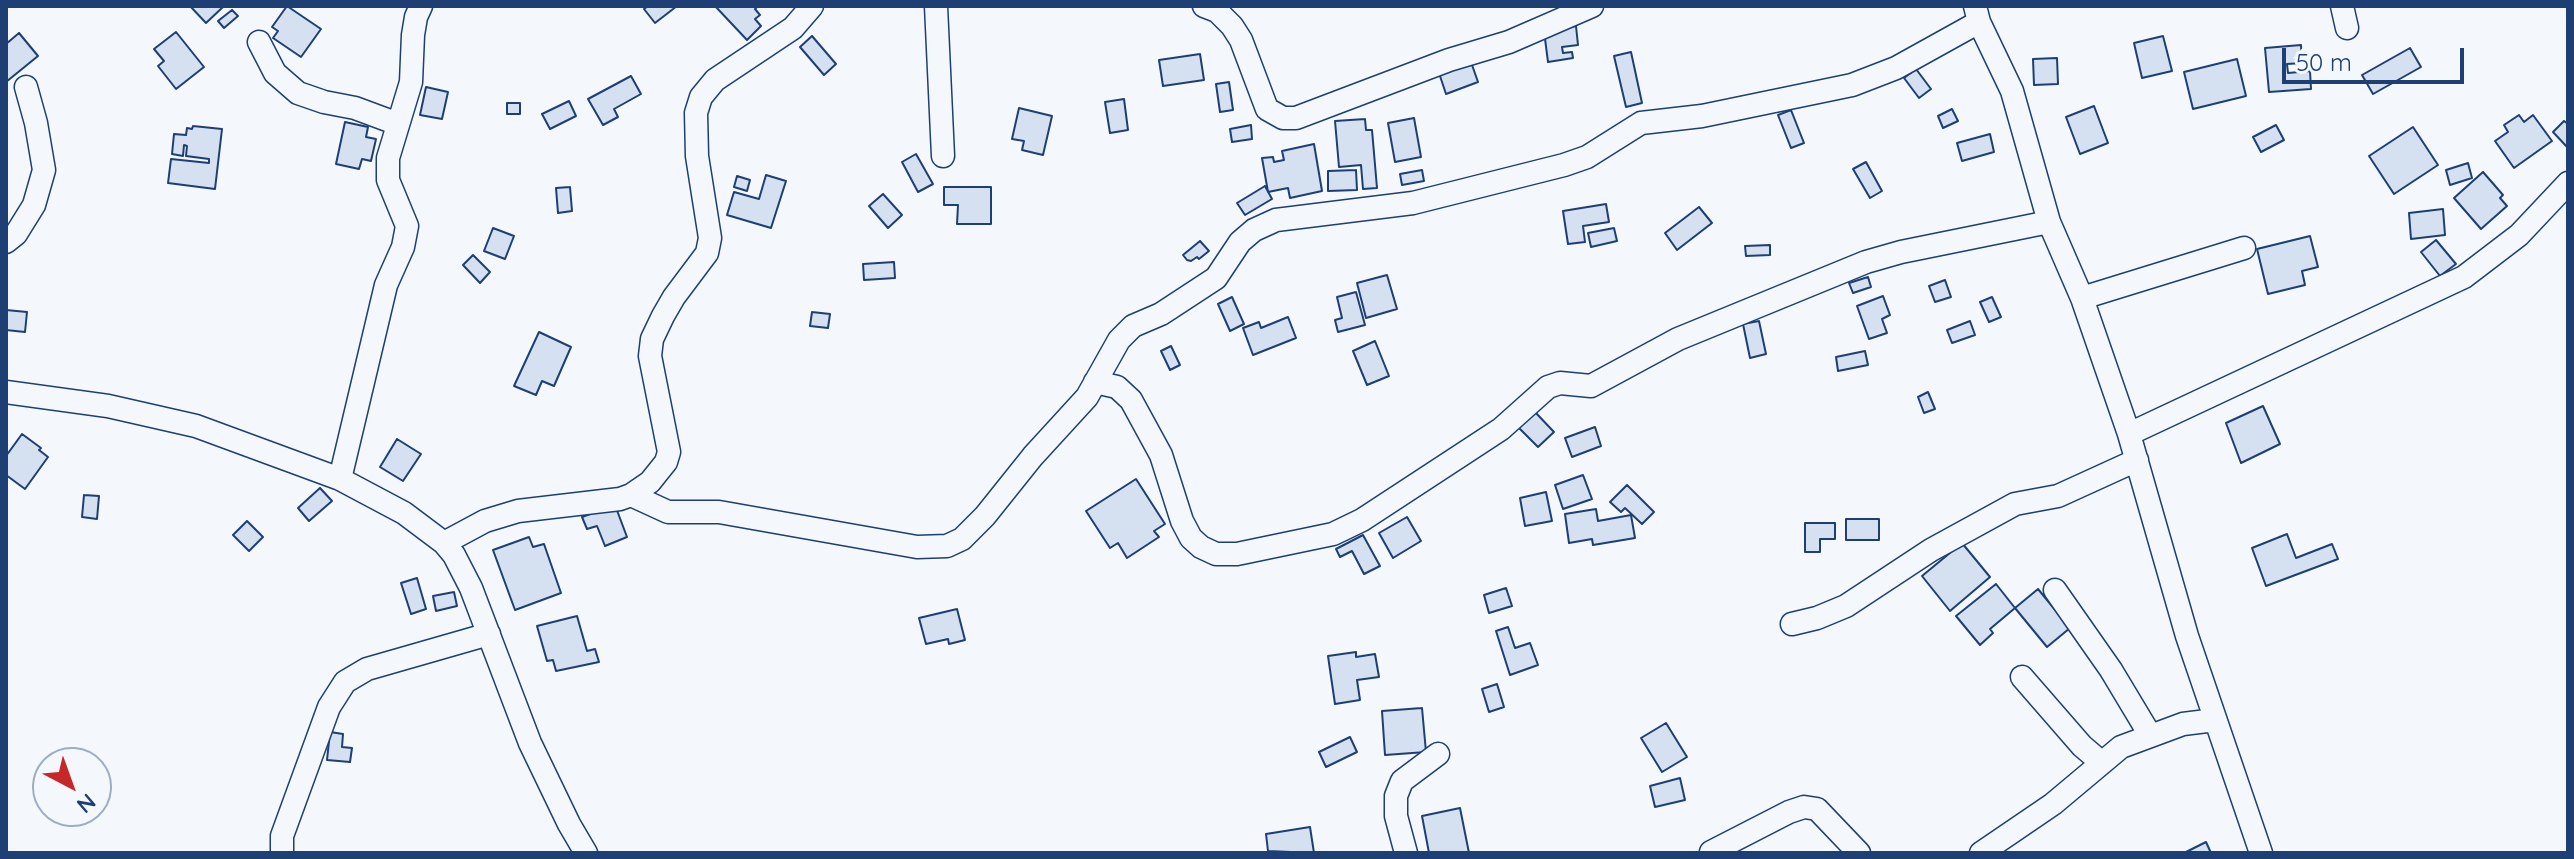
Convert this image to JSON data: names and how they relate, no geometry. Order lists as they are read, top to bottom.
{
  "scale_bar": "50 m",
  "north": "bottom right"
}
